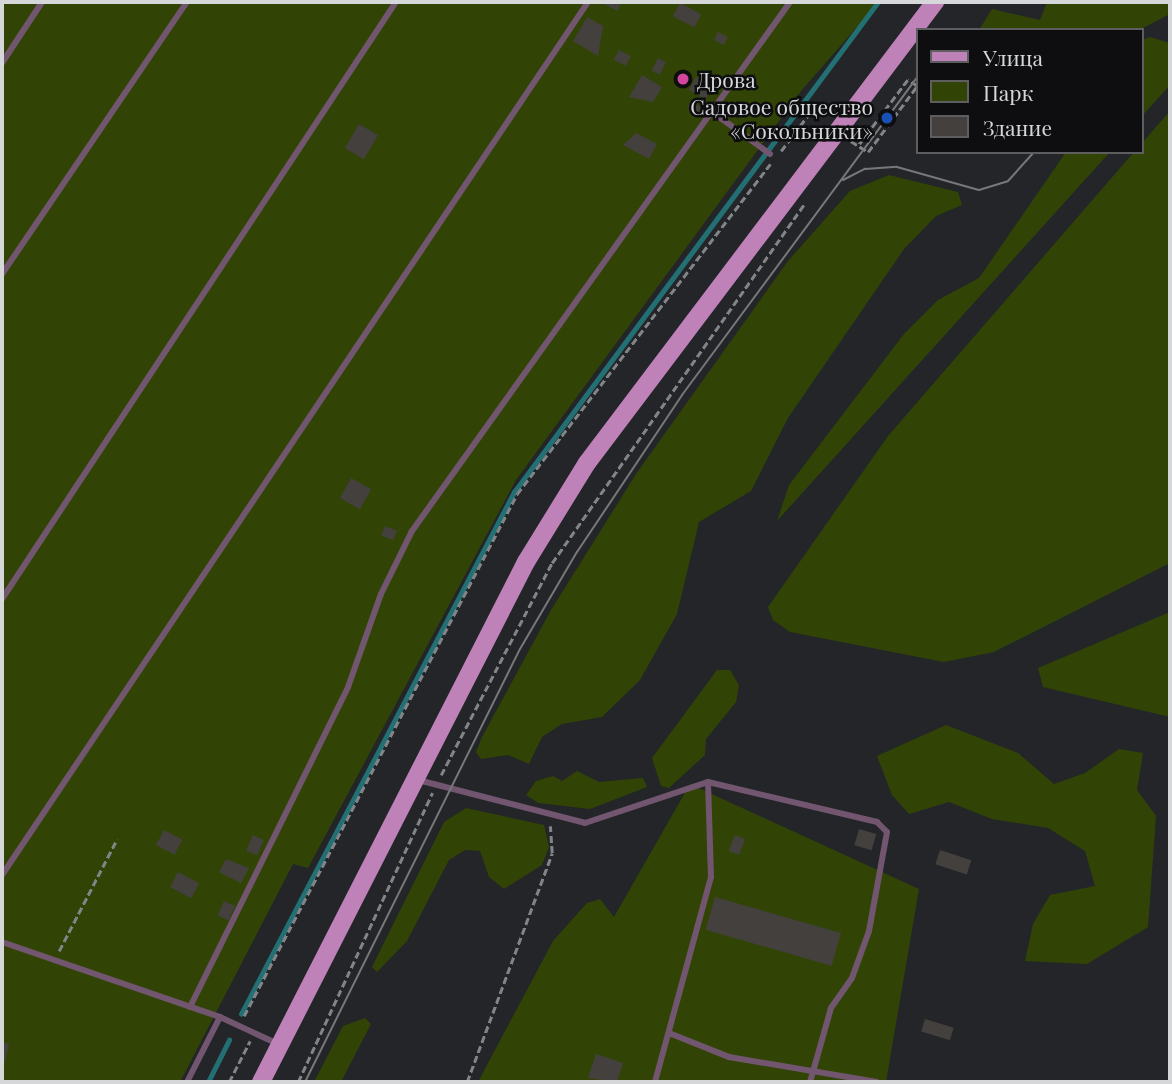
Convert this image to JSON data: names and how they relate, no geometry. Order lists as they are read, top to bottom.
{
  "places": ["Дрова", "Садовое общество «Сокольники»"],
  "legend": ["Улица", "Парк", "Здание"]
}
